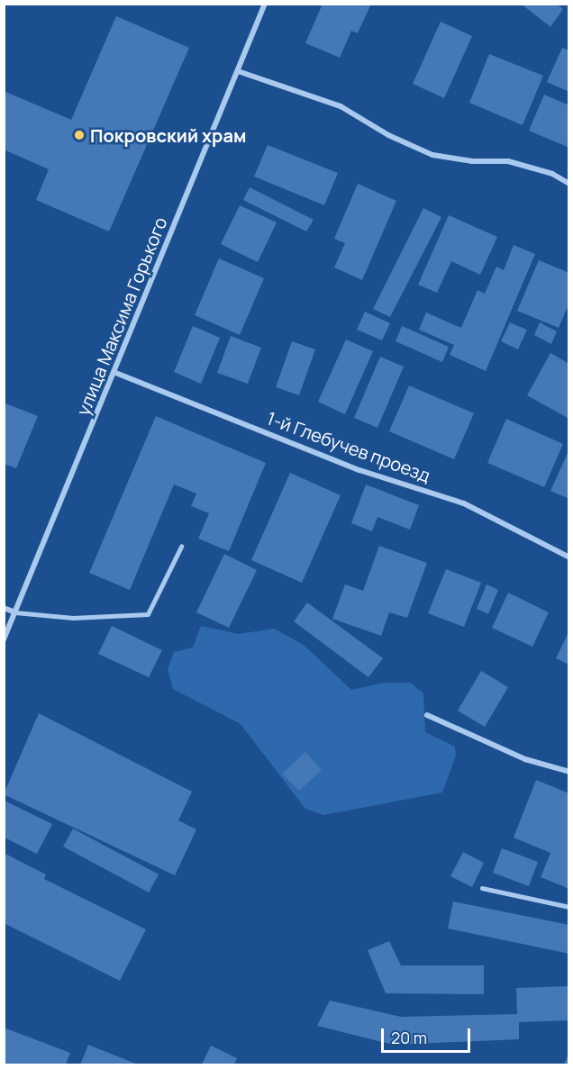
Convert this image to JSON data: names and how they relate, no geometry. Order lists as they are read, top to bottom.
{
  "streets": {
    "street": ["улица Максима Горького", "1-й Глебучев проезд"]
  },
  "crossings": [
    ["улица Максима Горького", "1-й Глебучев проезд"]
  ],
  "places": ["Покровский храм"],
  "scale_bar": "20 m"
}
